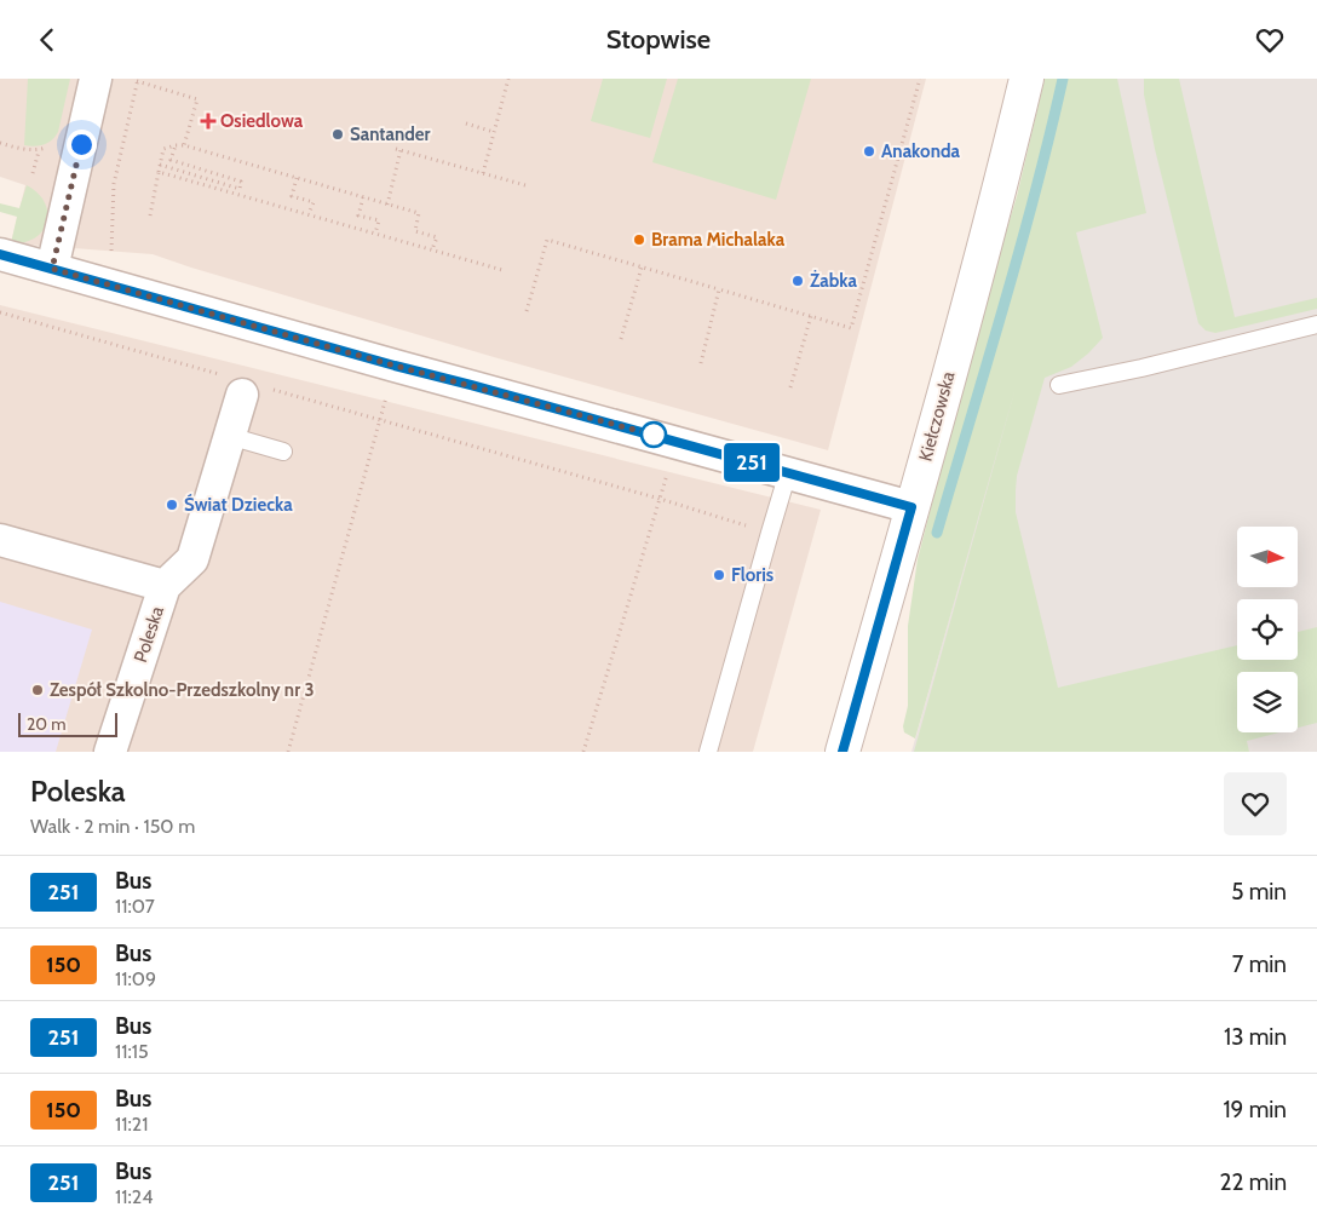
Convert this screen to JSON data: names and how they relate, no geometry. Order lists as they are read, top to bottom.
{
  "streets": {
    "street": ["Kiełczowska", "Poleska"]
  },
  "places": {
    "health": ["Osiedlowa"],
    "other": [
      "Santander",
      "Anakonda",
      "Brama Michalaka",
      "Żabka",
      "Świat Dziecka",
      "Floris",
      "Zespół Szkolno-Przedszkolny nr 3"
    ]
  },
  "lines": ["bus line 251"],
  "scale_bar": "20 m",
  "north": "right",
  "page": {
    "header": "Stopwise",
    "on_map": "251",
    "scale": "20 m",
    "heading": ["Poleska", "Walk · 2 min · 150 m"],
    "list": [
      {
        "mark": "251",
        "name": "Bus",
        "note": "11:07",
        "value": "5 min"
      },
      {
        "mark": "150",
        "name": "Bus",
        "note": "11:09",
        "value": "7 min"
      },
      {
        "mark": "251",
        "name": "Bus",
        "note": "11:15",
        "value": "13 min"
      },
      {
        "mark": "150",
        "name": "Bus",
        "note": "11:21",
        "value": "19 min"
      },
      {
        "mark": "251",
        "name": "Bus",
        "note": "11:24",
        "value": "22 min"
      }
    ]
  }
}
